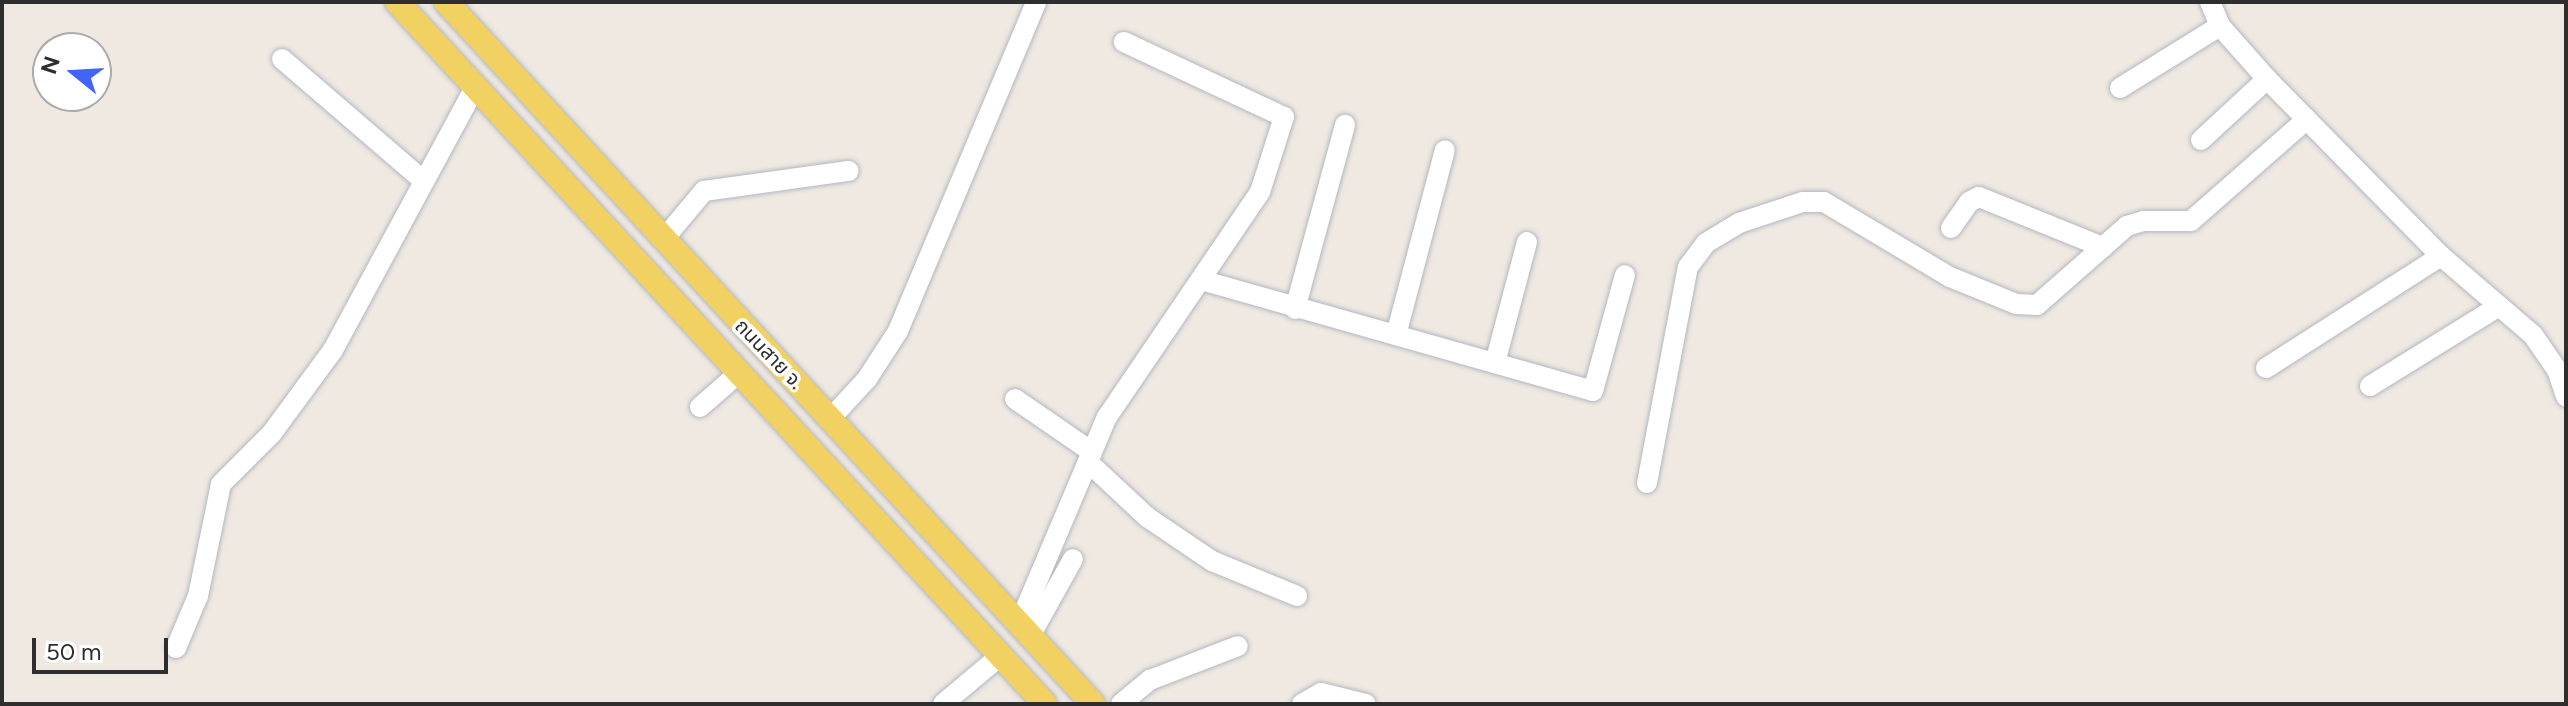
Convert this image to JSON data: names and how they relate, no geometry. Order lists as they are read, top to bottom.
{
  "streets": {
    "main road": ["ถนนสาย จ."]
  },
  "scale_bar": "50 m",
  "north": "left"
}
